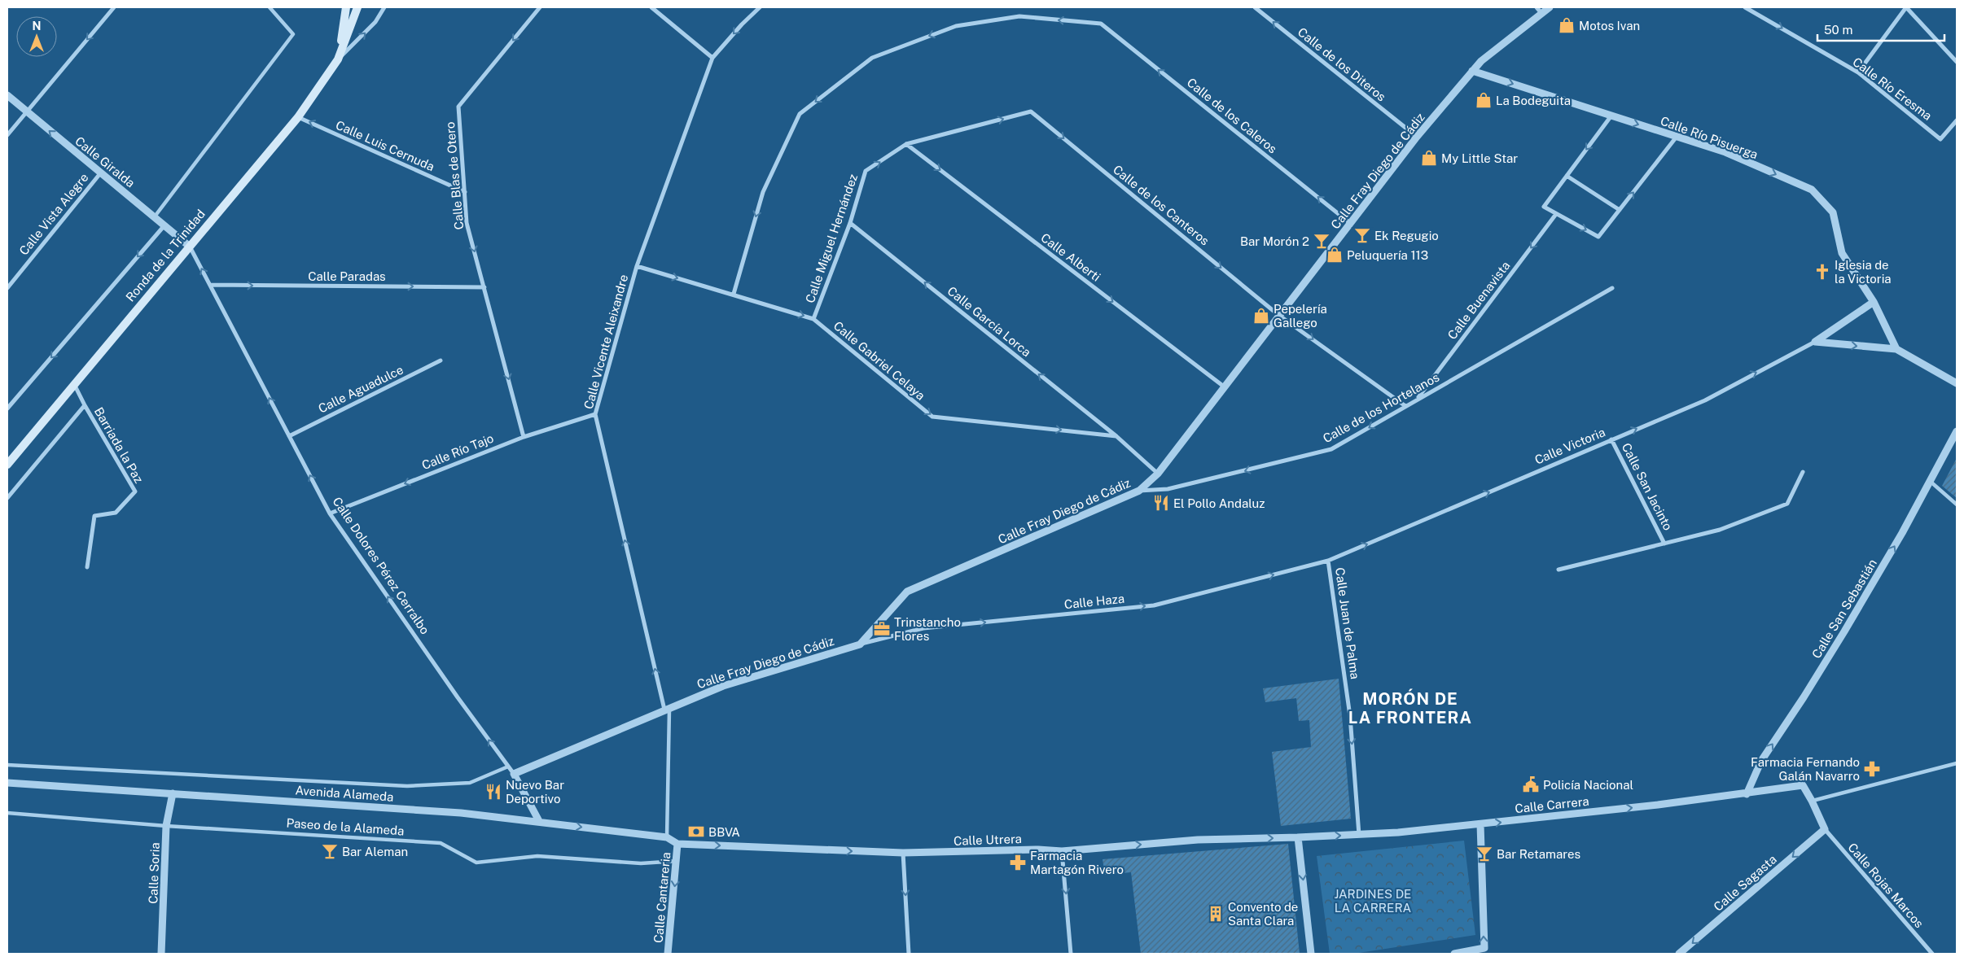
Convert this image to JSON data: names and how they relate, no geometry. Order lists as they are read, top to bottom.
{
  "streets": {
    "main road": ["Ronda de la Trinidad"],
    "street": [
      "Calle de los Diteros",
      "Calle Río Eresma",
      "Calle de los Caleros",
      "Calle Río Pisuerga",
      "Calle Luis Cernuda",
      "Calle Giralda",
      "Calle Fray Diego de Cádiz",
      "Calle Blas de Otero",
      "Calle de los Canteros",
      "Calle Vista Alegre",
      "Calle Miguel Hernández",
      "Calle Alberti",
      "Calle Paradas",
      "Calle Buenavista",
      "Calle García Lorca",
      "Calle Vicente Aleixandre",
      "Calle Gabriel Celaya",
      "Calle Aguadulce",
      "Calle de los Hortelanos",
      "Barriada la Paz",
      "Calle Victoria",
      "Calle Río Tajo",
      "Calle San Jacinto",
      "Calle Dolores Pérez Cerralbo",
      "Calle Haza",
      "Calle San Sebastián",
      "Calle Juan de Palma",
      "Avenida Alameda",
      "Calle Carrera",
      "Paseo de la Alameda",
      "Calle Utrera",
      "Calle Soria",
      "Calle Sagasta",
      "Calle Rojas Marcos",
      "Calle Cantareria"
    ]
  },
  "crossings": [
    ["Calle de los Diteros", "Calle Fray Diego de Cádiz"],
    ["Calle de los Caleros", "Calle Fray Diego de Cádiz"],
    ["Calle de los Caleros", "Calle Gabriel Celaya"],
    ["Calle Río Pisuerga", "Calle Fray Diego de Cádiz"],
    ["Calle Luis Cernuda", "Calle Blas de Otero"],
    ["Calle Luis Cernuda", "Ronda de la Trinidad"],
    ["Calle Giralda", "Calle Vista Alegre"],
    ["Calle Giralda", "Ronda de la Trinidad"],
    ["Calle Giralda", "Calle Dolores Pérez Cerralbo"],
    ["Calle Fray Diego de Cádiz", "Calle de los Canteros"],
    ["Calle Fray Diego de Cádiz", "Calle Alberti"],
    ["Calle Fray Diego de Cádiz", "Calle García Lorca"],
    ["Calle Fray Diego de Cádiz", "Calle Vicente Aleixandre"],
    ["Calle Fray Diego de Cádiz", "Calle de los Hortelanos"],
    ["Calle Fray Diego de Cádiz", "Calle Dolores Pérez Cerralbo"],
    ["Calle Fray Diego de Cádiz", "Calle Haza"],
    ["Calle Blas de Otero", "Calle Paradas"],
    ["Calle Blas de Otero", "Calle Río Tajo"],
    ["Calle de los Canteros", "Calle Miguel Hernández"],
    ["Calle de los Canteros", "Calle de los Hortelanos"],
    ["Calle Miguel Hernández", "Calle Alberti"],
    ["Calle Miguel Hernández", "Calle García Lorca"],
    ["Calle Miguel Hernández", "Calle Gabriel Celaya"],
    ["Ronda de la Trinidad", "Barriada la Paz"],
    ["Ronda de la Trinidad", "Calle Dolores Pérez Cerralbo"],
    ["Calle Paradas", "Calle Dolores Pérez Cerralbo"],
    ["Calle Buenavista", "Calle de los Hortelanos"],
    ["Calle García Lorca", "Calle Gabriel Celaya"],
    ["Calle Vicente Aleixandre", "Calle Gabriel Celaya"],
    ["Calle Vicente Aleixandre", "Calle Río Tajo"],
    ["Calle Aguadulce", "Calle Dolores Pérez Cerralbo"],
    ["Calle Victoria", "Calle San Jacinto"],
    ["Calle Victoria", "Calle Haza"],
    ["Calle Victoria", "Calle Juan de Palma"],
    ["Calle Río Tajo", "Calle Dolores Pérez Cerralbo"],
    ["Calle Dolores Pérez Cerralbo", "Avenida Alameda"],
    ["Calle Haza", "Calle Juan de Palma"],
    ["Calle San Sebastián", "Calle Carrera"],
    ["Calle Juan de Palma", "Calle Carrera"],
    ["Avenida Alameda", "Calle Utrera"],
    ["Avenida Alameda", "Calle Soria"],
    ["Avenida Alameda", "Calle Cantareria"],
    ["Calle Carrera", "Calle Utrera"],
    ["Paseo de la Alameda", "Calle Soria"],
    ["Paseo de la Alameda", "Calle Cantareria"],
    ["Calle Utrera", "Calle Cantareria"],
    ["Calle Sagasta", "Calle Rojas Marcos"]
  ],
  "one_way": [
    "Calle de los Diteros",
    "Calle Río Eresma",
    "Calle Río Pisuerga",
    "Calle Luis Cernuda",
    "Calle Giralda",
    "Calle Blas de Otero",
    "Calle de los Canteros",
    "Calle Miguel Hernández",
    "Calle Alberti",
    "Calle Paradas",
    "Calle Buenavista",
    "Calle García Lorca",
    "Calle Vicente Aleixandre",
    "Calle Gabriel Celaya",
    "Calle de los Hortelanos",
    "Calle Victoria",
    "Calle Río Tajo",
    "Calle Dolores Pérez Cerralbo",
    "Calle Haza",
    "Calle San Sebastián",
    "Calle Juan de Palma",
    "Calle Carrera",
    "Calle Utrera",
    "Calle Sagasta",
    "Calle Cantareria"
  ],
  "districts": ["MORÓN DE LA FRONTERA"],
  "parks": ["JARDINES DE LA CARRERA"],
  "places": {
    "shop": [
      "Motos Ivan",
      "La Bodeguita",
      "My Little Star",
      "Peluquería 113",
      "Pepelería Gallego"
    ],
    "bar": [
      "Ek Regugio",
      "Bar Morón 2",
      "Bar Aleman",
      "Bar Retamares"
    ],
    "church": ["Iglesia de la Victoria"],
    "restaurant": ["El Pollo Andaluz", "Nuevo Bar Deportivo"],
    "office": ["Trinstancho Flores"],
    "pharmacy": ["Farmacia Fernando Galán Navarro", "Farmacia Martagón Rivero"],
    "public building": ["Policía Nacional"],
    "bank": ["BBVA"],
    "building": ["Convento de Santa Clara"]
  },
  "scale_bar": "50 m",
  "north": "top"
}
